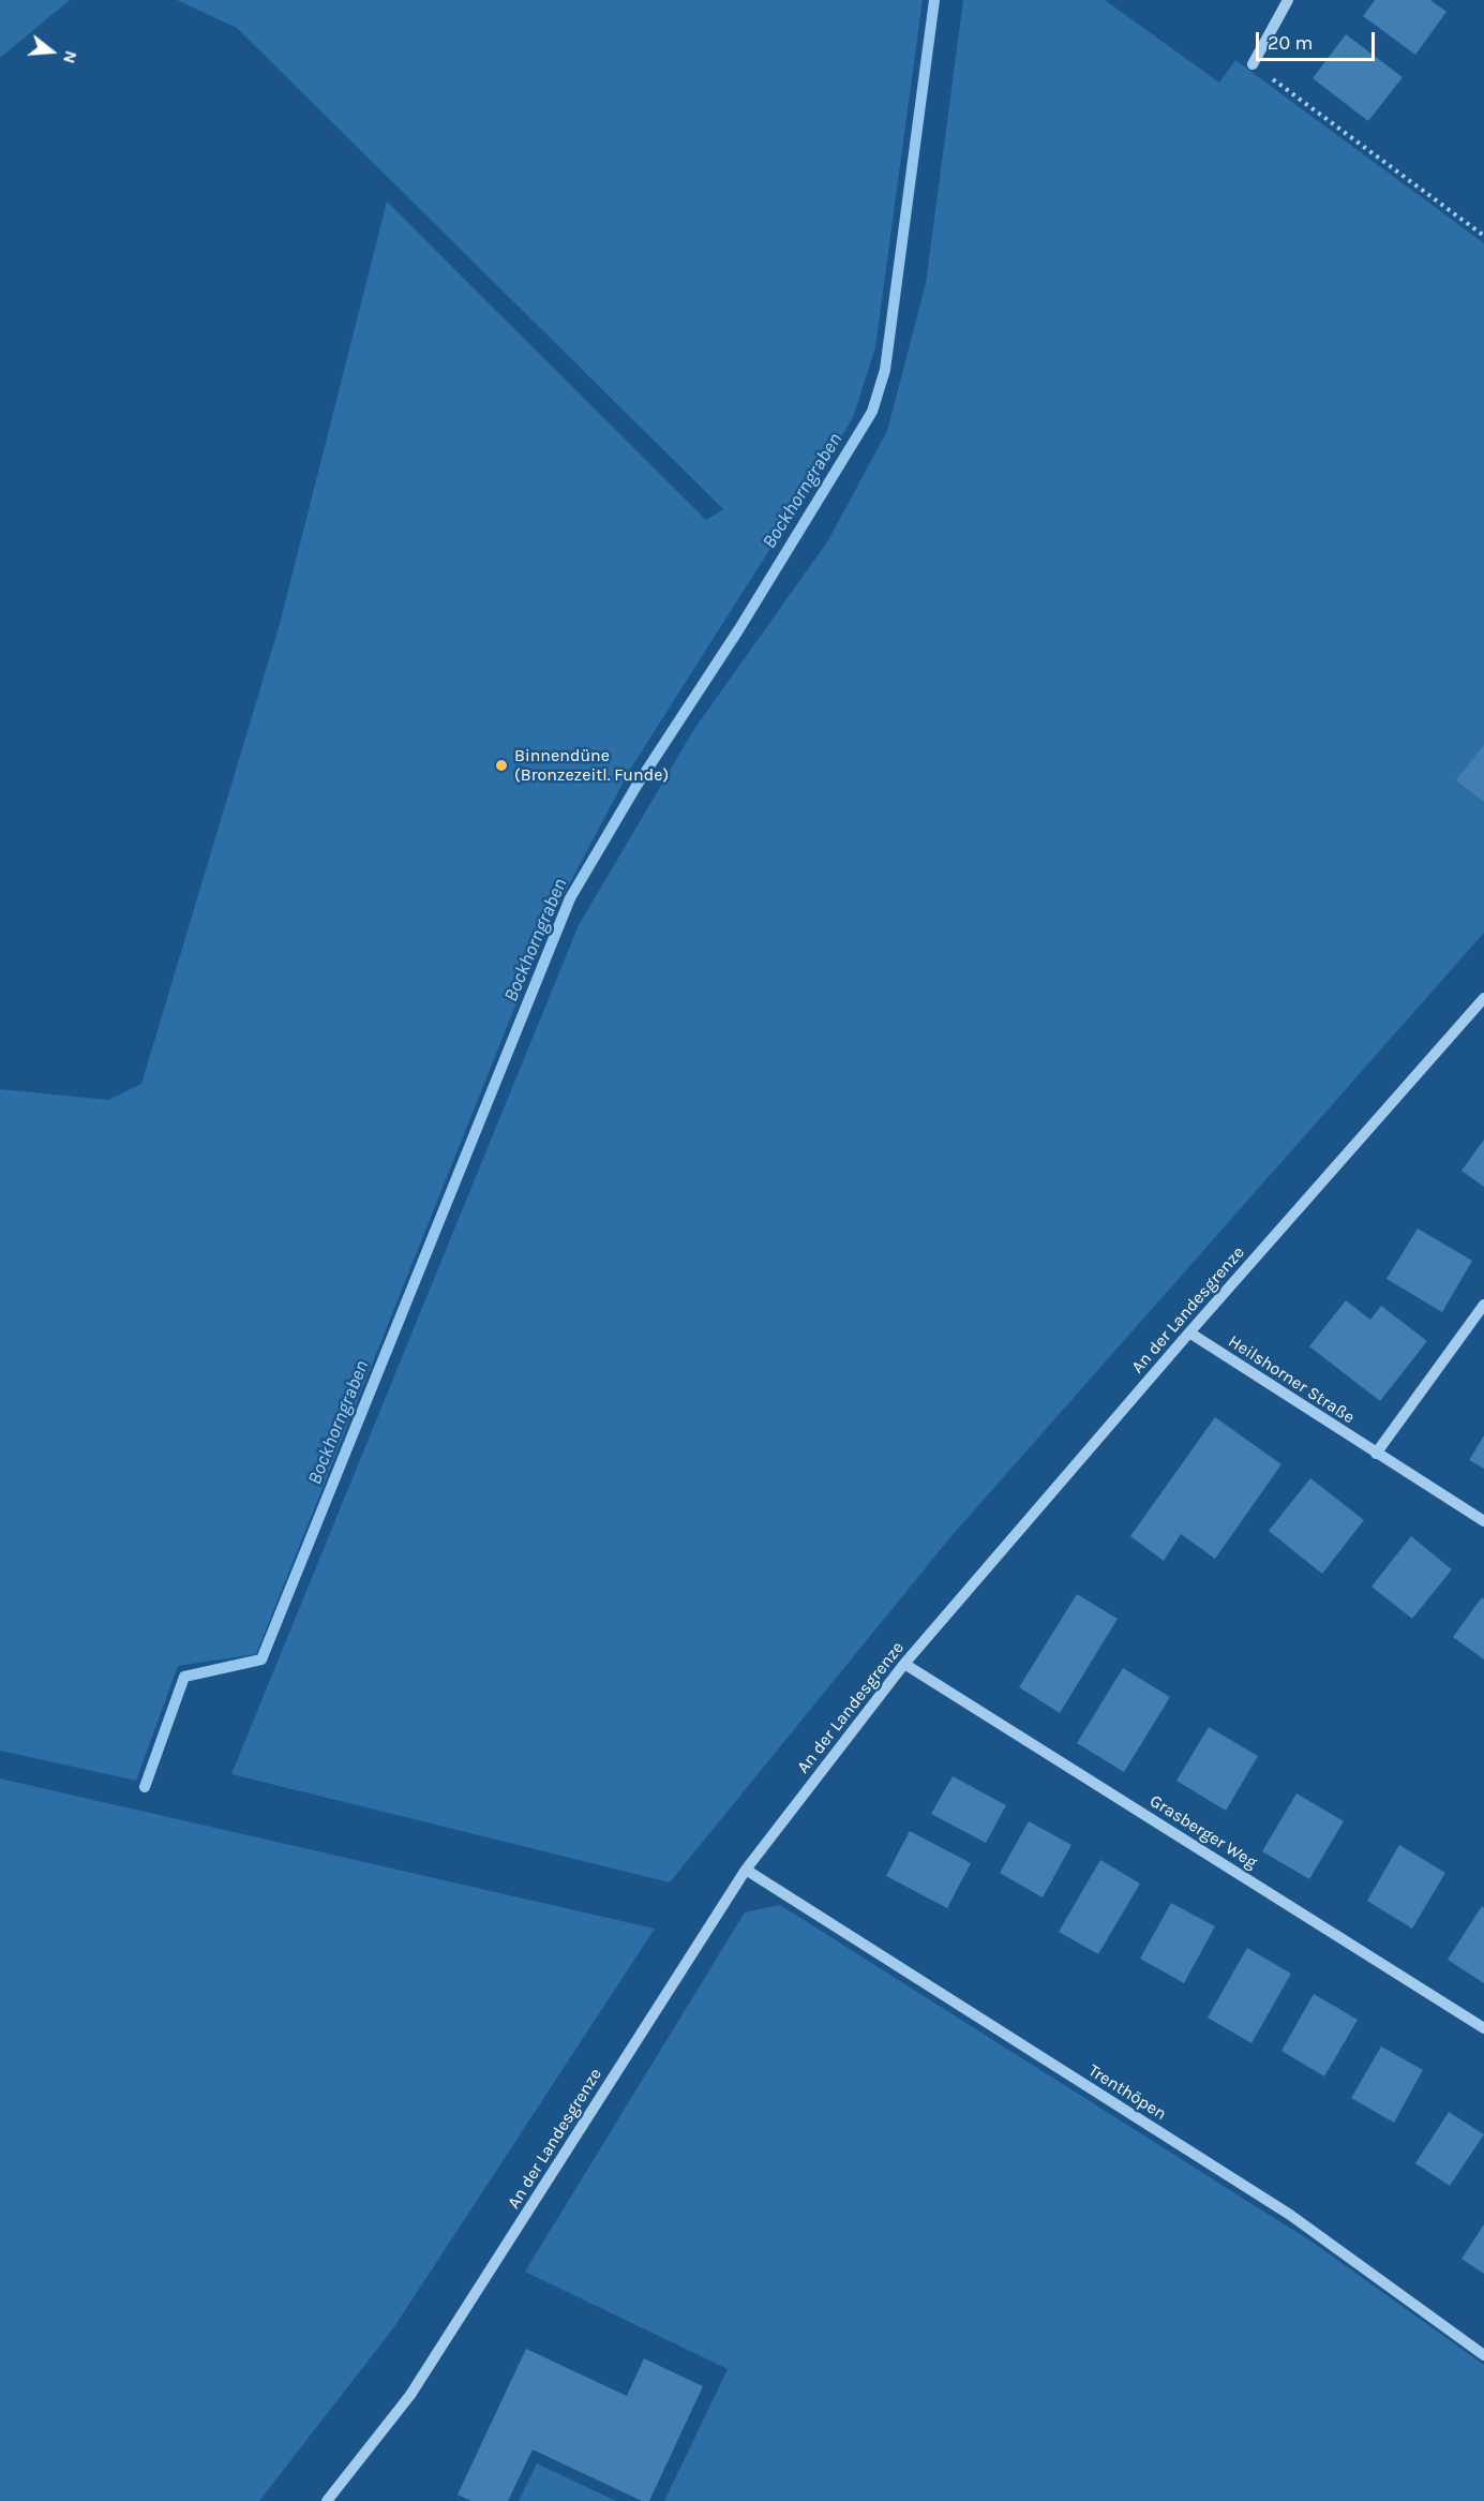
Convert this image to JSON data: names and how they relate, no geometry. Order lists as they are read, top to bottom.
{
  "streets": {
    "street": [
      "An der Landesgrenze",
      "Heilshorner Straße",
      "Grasberger Weg",
      "Trenthöpen"
    ]
  },
  "crossings": [
    ["An der Landesgrenze", "Heilshorner Straße"],
    ["An der Landesgrenze", "Grasberger Weg"],
    ["An der Landesgrenze", "Trenthöpen"]
  ],
  "water": ["Bockhorngraben"],
  "places": ["Binnendüne (Bronzezeitl. Funde)"],
  "scale_bar": "20 m",
  "north": "right"
}
